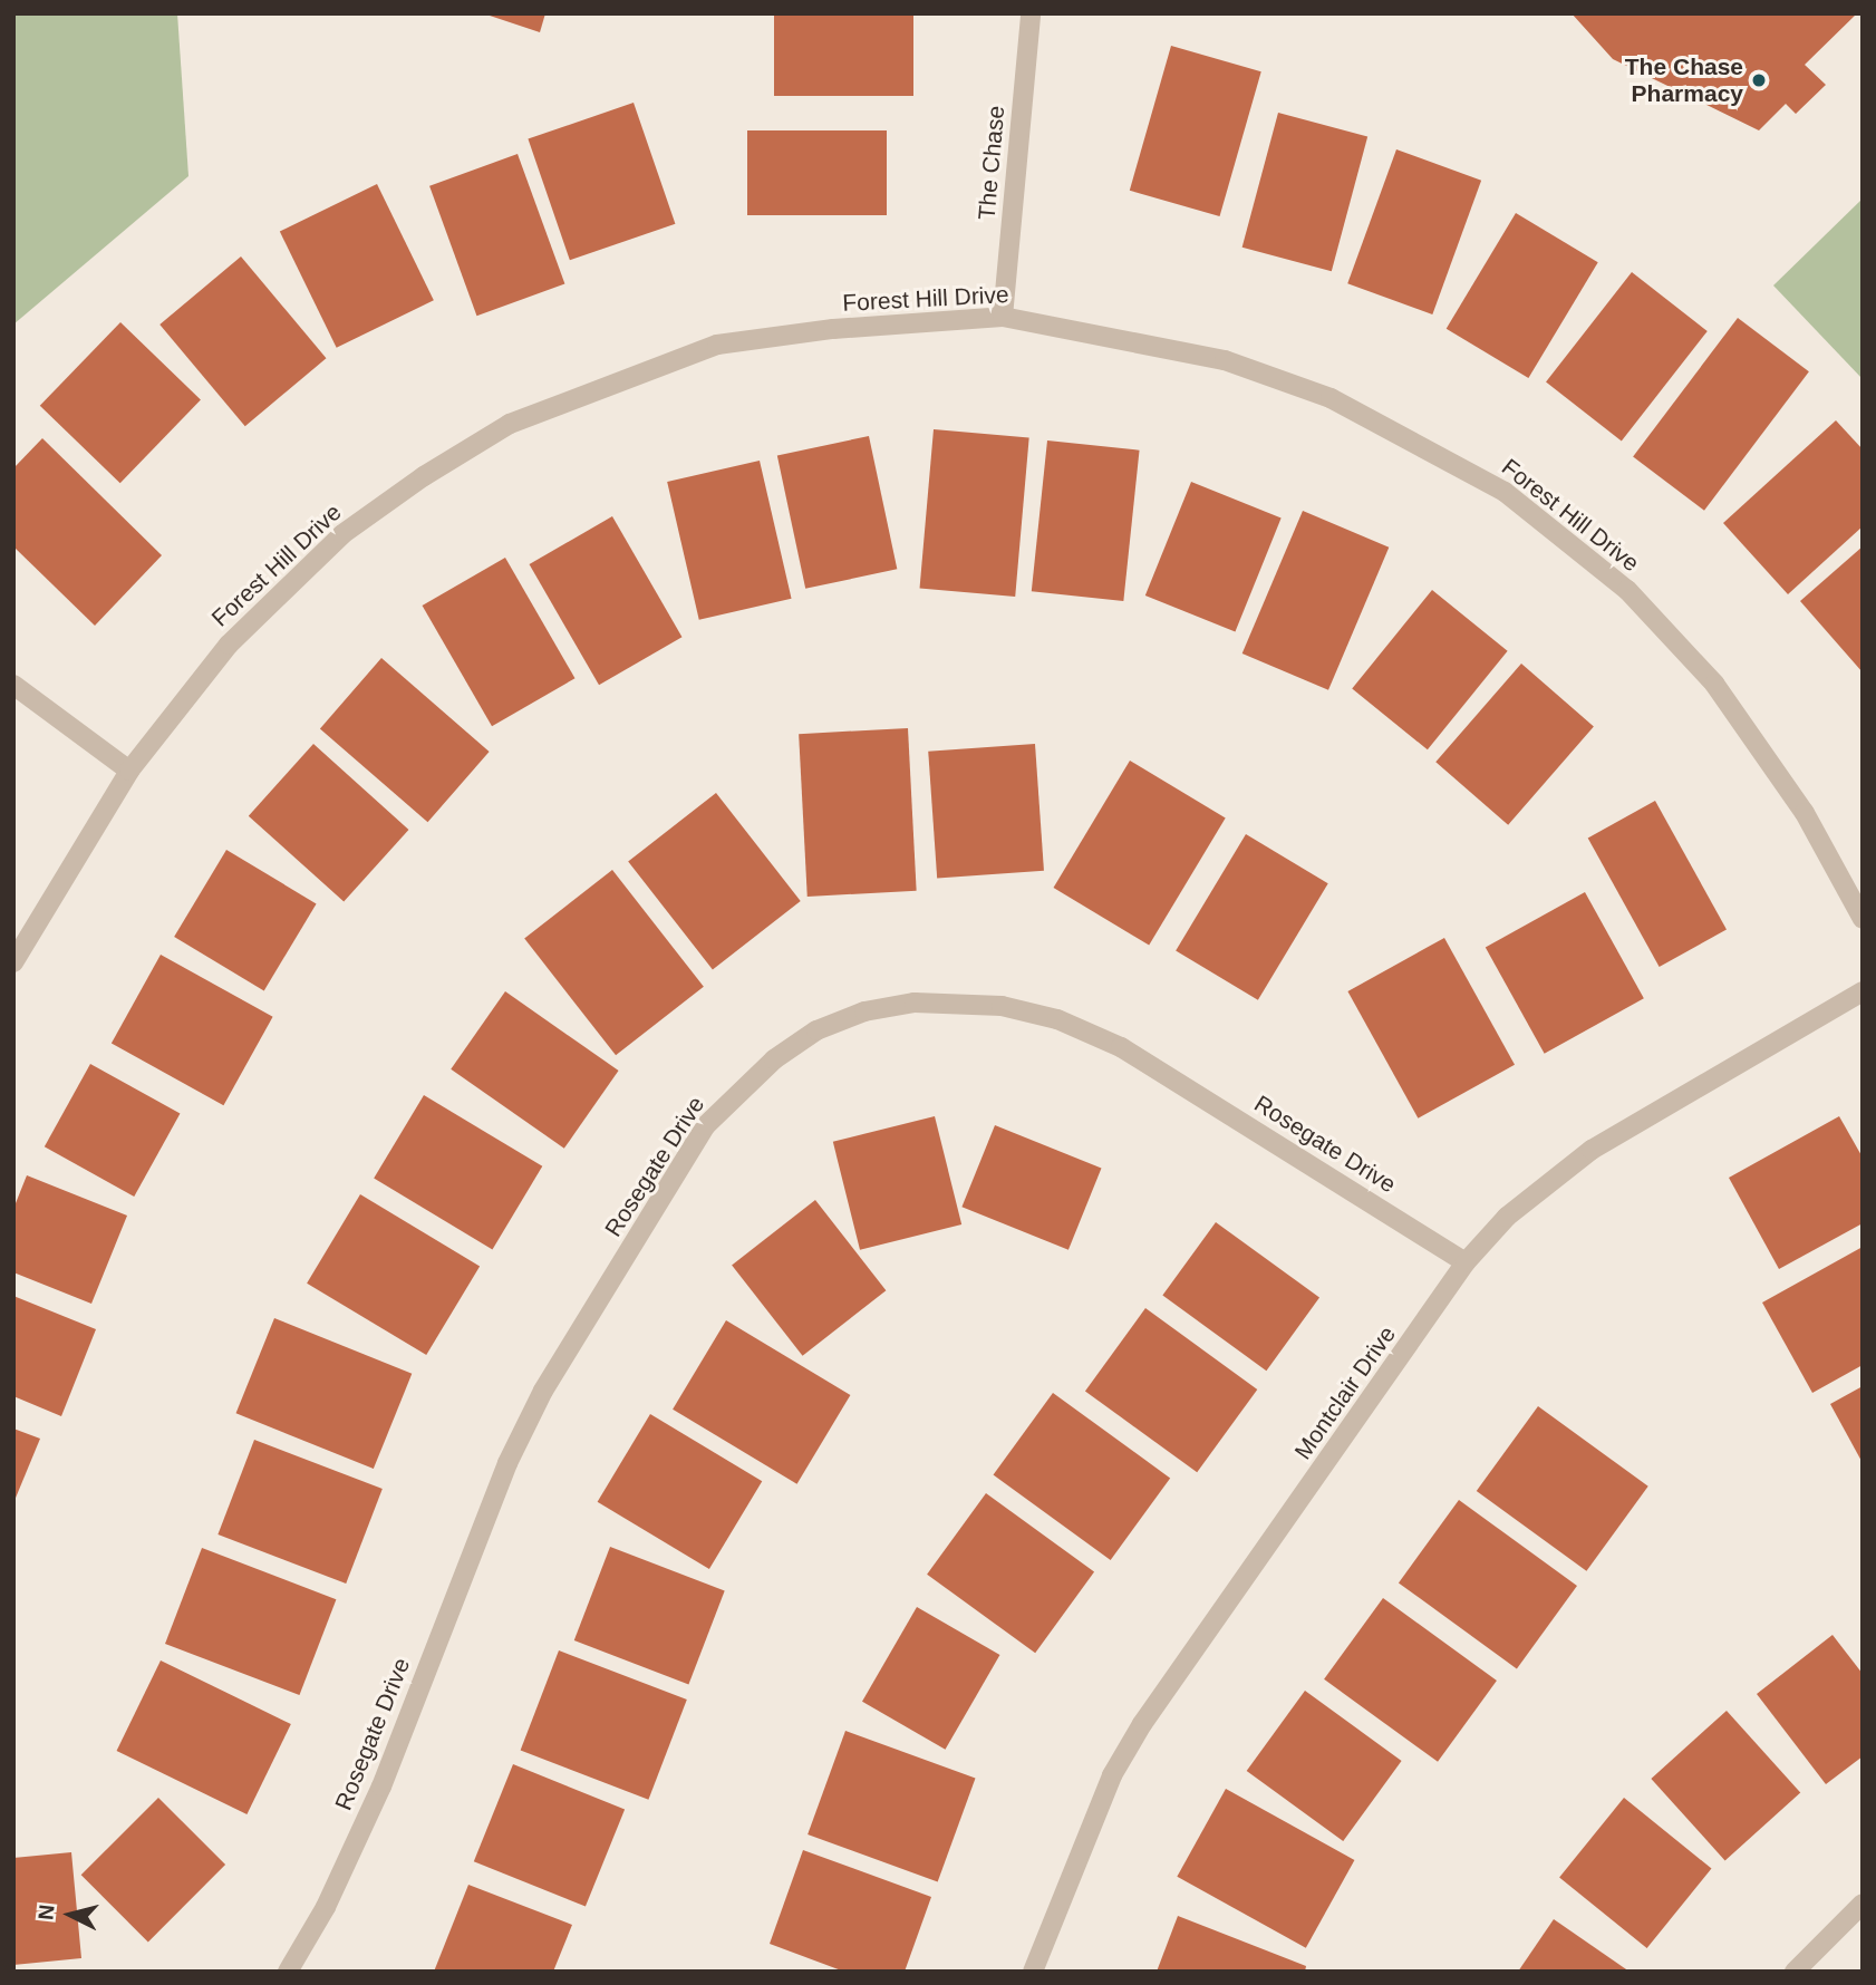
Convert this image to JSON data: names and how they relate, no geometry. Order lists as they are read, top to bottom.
{
  "streets": {
    "street": [
      "The Chase",
      "Forest Hill Drive",
      "Rosegate Drive",
      "Montclair Drive"
    ]
  },
  "crossings": [
    ["The Chase", "Forest Hill Drive"],
    ["Rosegate Drive", "Montclair Drive"]
  ],
  "places": ["The Chase Pharmacy"],
  "north": "left"
}
